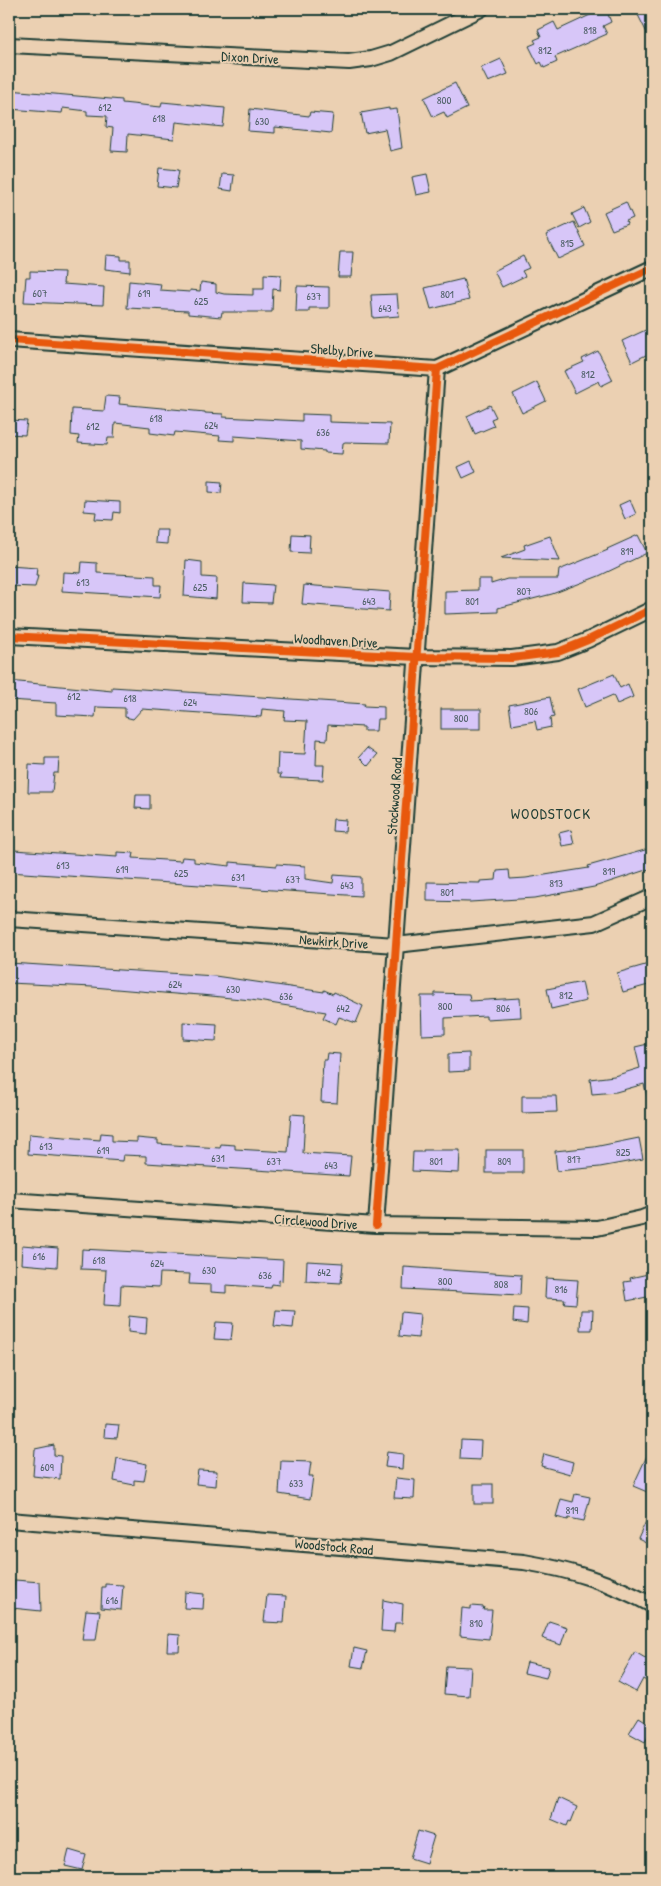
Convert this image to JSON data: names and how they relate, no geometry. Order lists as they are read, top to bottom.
{
  "streets": {
    "street": [
      "Dixon Drive",
      "Shelby Drive",
      "Woodhaven Drive",
      "Stockwood Road",
      "Newkirk Drive",
      "Circlewood Drive",
      "Woodstock Road"
    ]
  },
  "crossings": [
    ["Shelby Drive", "Stockwood Road"],
    ["Woodhaven Drive", "Stockwood Road"],
    ["Stockwood Road", "Newkirk Drive"],
    ["Stockwood Road", "Circlewood Drive"]
  ],
  "districts": ["WOODSTOCK"],
  "house_numbers": [
    "818",
    "812",
    "800",
    "612",
    "618",
    "630",
    "815",
    "607",
    "619",
    "801",
    "637",
    "625",
    "643",
    "812",
    "618",
    "624",
    "612",
    "636",
    "819",
    "613",
    "625",
    "807",
    "643",
    "801",
    "612",
    "618",
    "624",
    "806",
    "800",
    "613",
    "619",
    "819",
    "625",
    "631",
    "637",
    "813",
    "643",
    "801",
    "624",
    "630",
    "812",
    "636",
    "800",
    "642",
    "806",
    "613",
    "619",
    "825",
    "631",
    "817",
    "637",
    "801",
    "809",
    "643",
    "616",
    "618",
    "624",
    "630",
    "642",
    "636",
    "800",
    "808",
    "816",
    "609",
    "633",
    "819",
    "616",
    "810"
  ]
}
